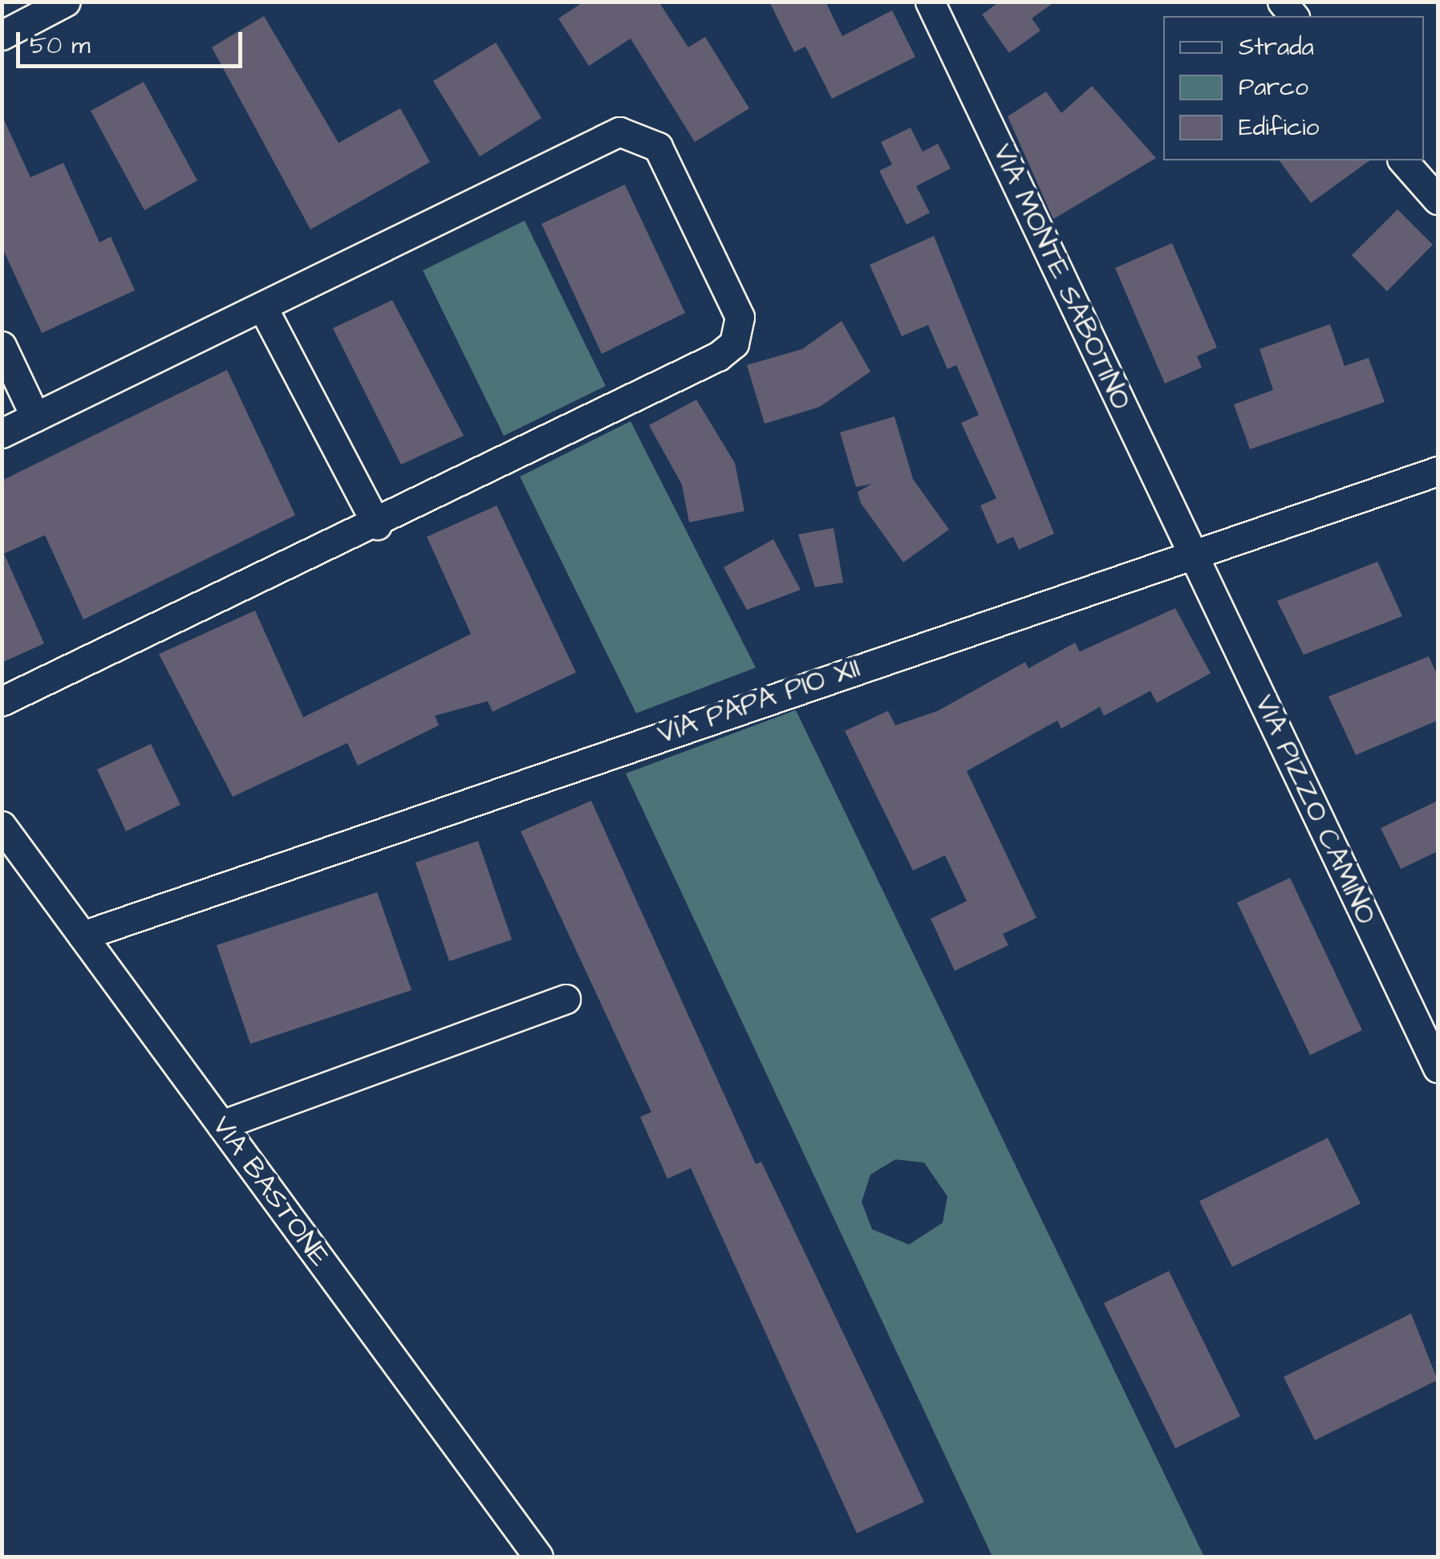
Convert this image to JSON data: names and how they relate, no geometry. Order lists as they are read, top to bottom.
{
  "streets": {
    "street": [
      "VIA MONTE SABOTINO",
      "VIA PAPA PIO XII",
      "VIA PIZZO CAMINO",
      "VIA BASTONE"
    ]
  },
  "crossings": [
    ["VIA MONTE SABOTINO", "VIA PAPA PIO XII"],
    ["VIA MONTE SABOTINO", "VIA PIZZO CAMINO"],
    ["VIA PAPA PIO XII", "VIA PIZZO CAMINO"],
    ["VIA PAPA PIO XII", "VIA BASTONE"]
  ],
  "legend": ["Strada", "Parco", "Edificio"],
  "scale_bar": "50 m"
}
